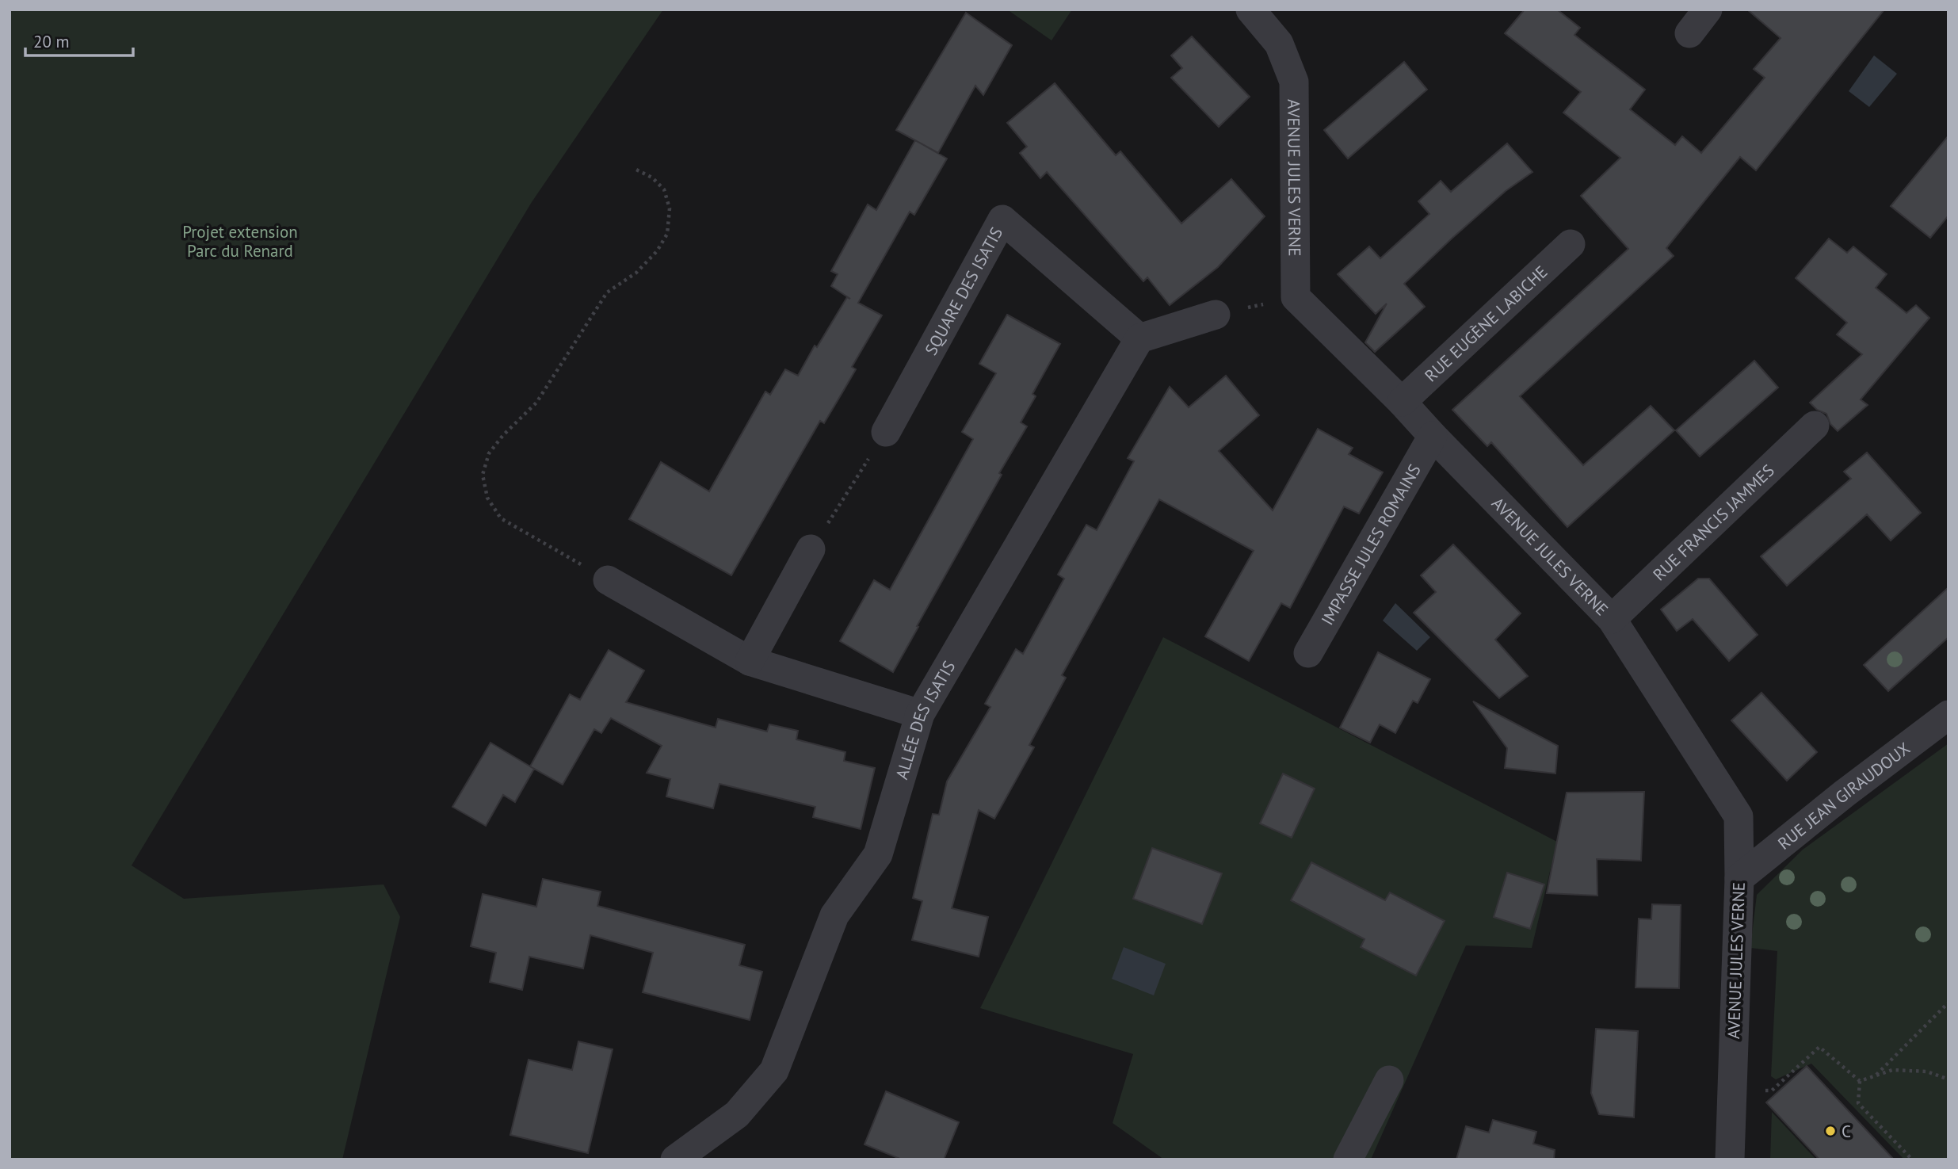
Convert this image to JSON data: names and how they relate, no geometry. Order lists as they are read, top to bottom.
{
  "streets": {
    "street": [
      "AVENUE JULES VERNE",
      "SQUARE DES ISATIS",
      "RUE EUGÈNE LABICHE",
      "RUE FRANCIS JAMMES",
      "IMPASSE JULES ROMAINS",
      "ALLÉE DES ISATIS",
      "RUE JEAN GIRAUDOUX"
    ]
  },
  "crossings": [
    ["AVENUE JULES VERNE", "RUE EUGÈNE LABICHE"],
    ["AVENUE JULES VERNE", "RUE FRANCIS JAMMES"],
    ["AVENUE JULES VERNE", "IMPASSE JULES ROMAINS"],
    ["AVENUE JULES VERNE", "RUE JEAN GIRAUDOUX"],
    ["SQUARE DES ISATIS", "ALLÉE DES ISATIS"]
  ],
  "parks": ["Projet extension Parc du Renard"],
  "places": ["C"],
  "scale_bar": "20 m"
}
